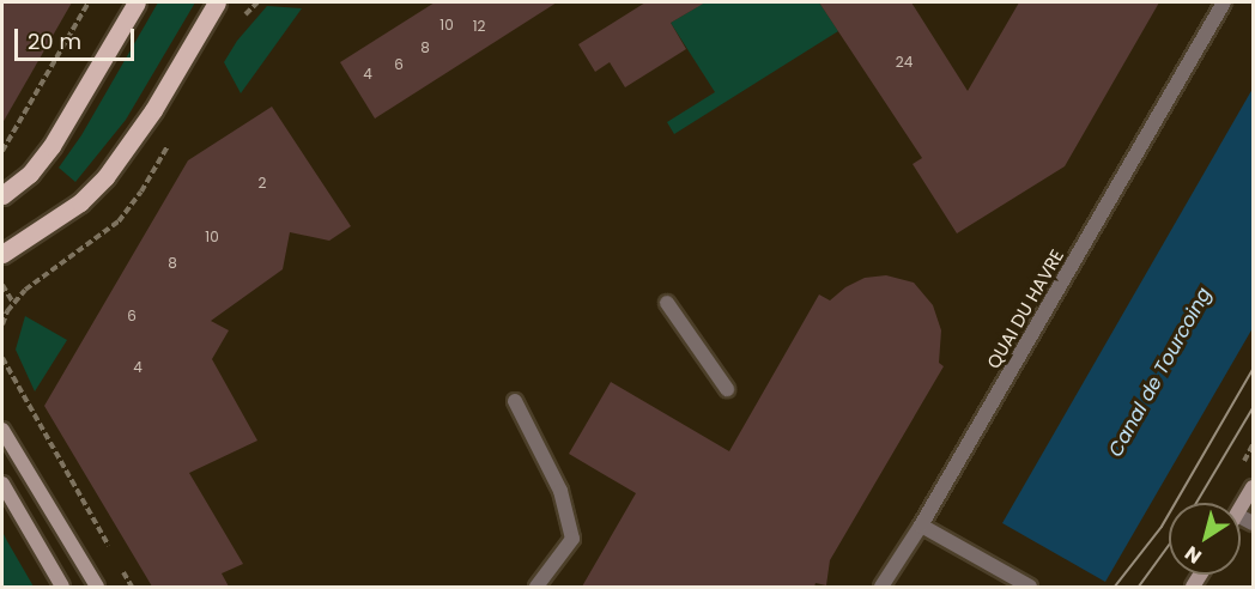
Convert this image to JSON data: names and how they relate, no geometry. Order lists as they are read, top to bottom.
{
  "streets": {
    "street": ["QUAI DU HAVRE"]
  },
  "water": ["Canal de Tourcoing"],
  "house_numbers": [
    "10",
    "12",
    "8",
    "24",
    "6",
    "4",
    "2",
    "10",
    "8",
    "6",
    "4"
  ],
  "scale_bar": "20 m",
  "north": "bottom left"
}
